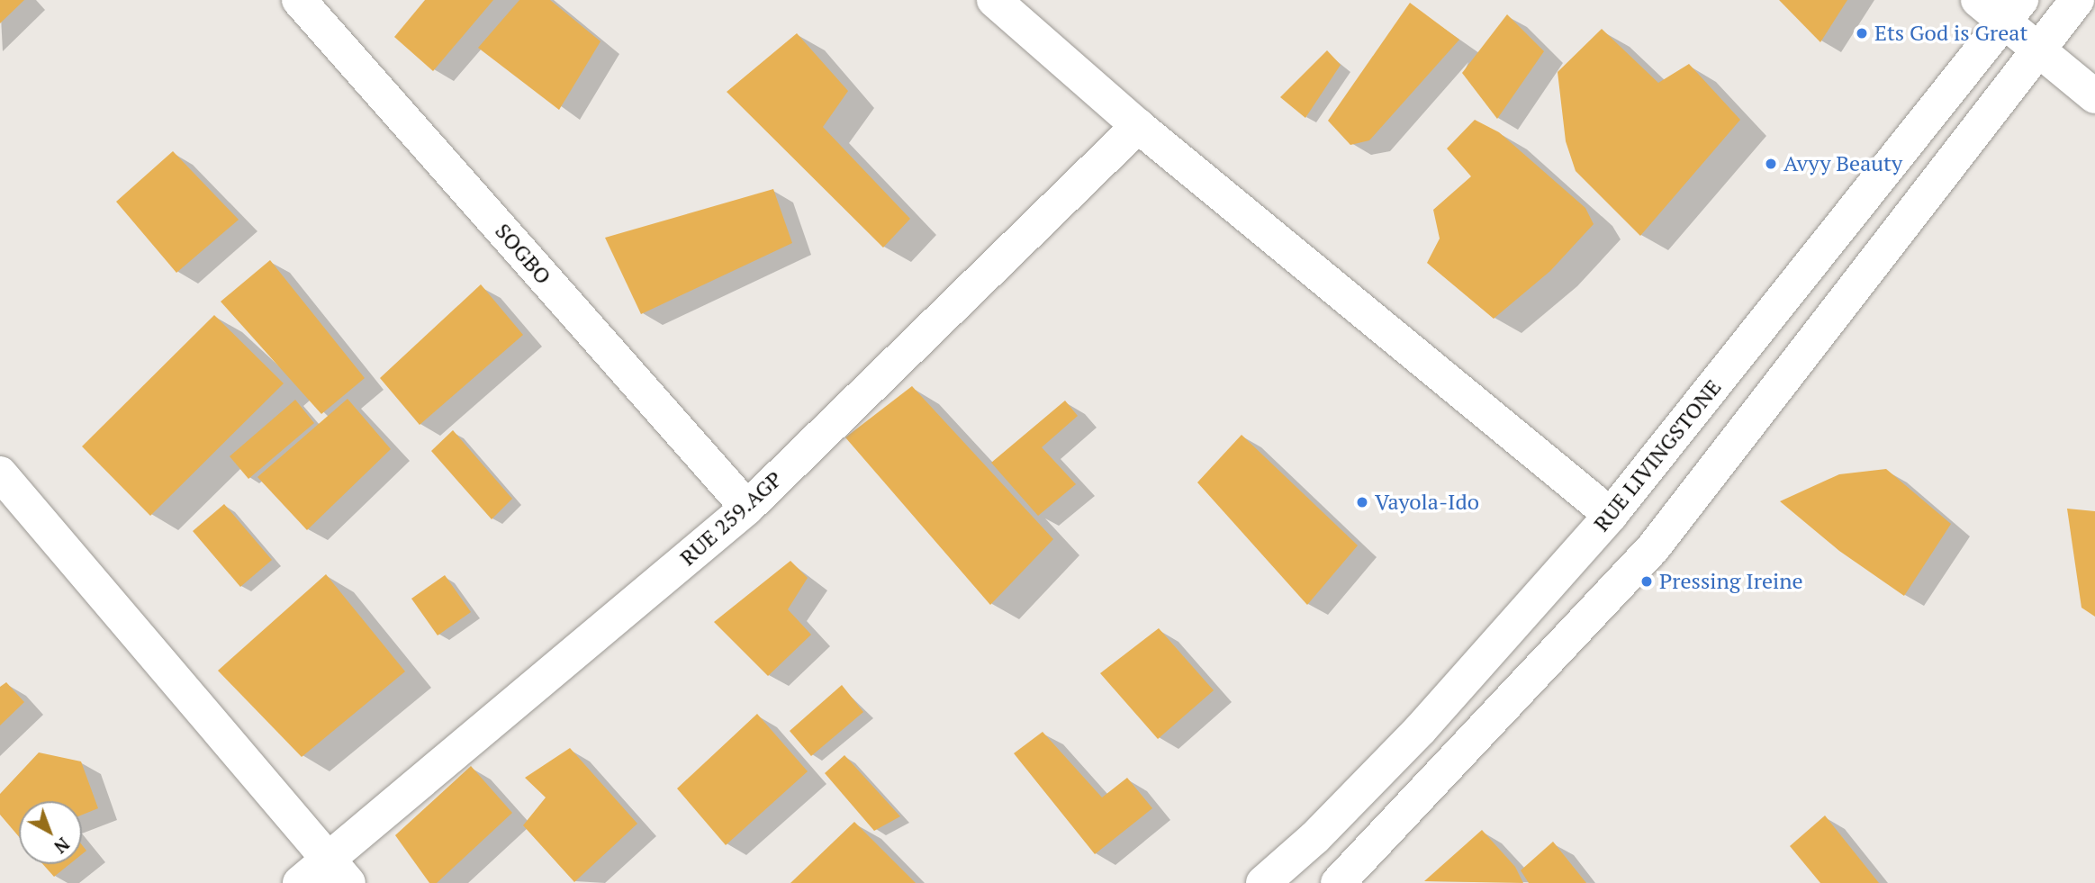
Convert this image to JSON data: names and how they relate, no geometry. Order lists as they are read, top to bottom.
{
  "streets": {
    "street": ["SOGBO", "RUE LIVINGSTONE", "RUE 259.AGP"]
  },
  "crossings": [
    ["SOGBO", "RUE 259.AGP"]
  ],
  "places": [
    "Ets God is Great",
    "Avyy Beauty",
    "Vayola-Ido",
    "Pressing Ireine"
  ],
  "north": "bottom right"
}
